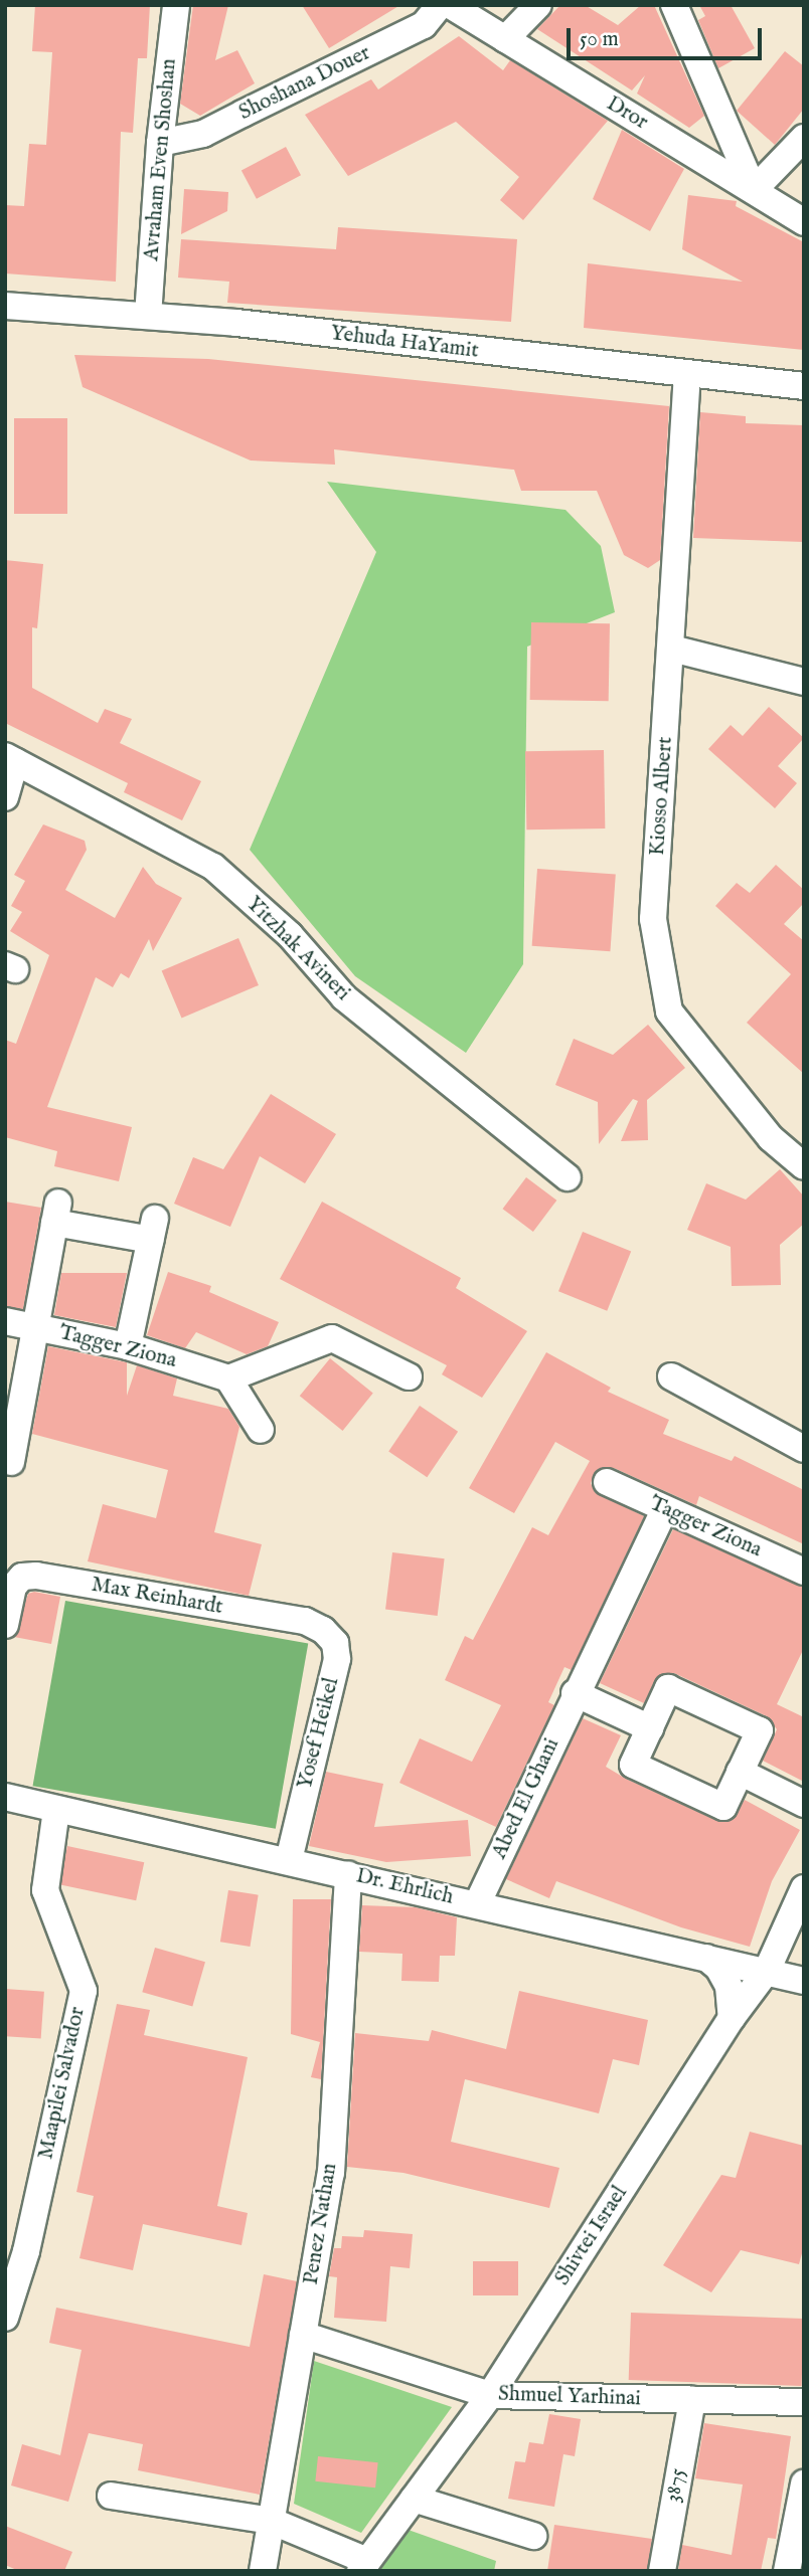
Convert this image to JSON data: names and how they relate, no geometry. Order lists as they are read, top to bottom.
{
  "streets": {
    "street": [
      "Shoshana Douer",
      "Dror",
      "Avraham Even Shoshan",
      "Yehuda HaYamit",
      "Kiosso Albert",
      "Yitzhak Avineri",
      "Tagger Ziona",
      "Max Reinhardt",
      "Yosef Heikel",
      "Abed El Ghani",
      "Dr. Ehrlich",
      "Maapilei Salvador",
      "Penez Nathan",
      "Shivtei Israel",
      "Shmuel Yarhinai",
      "3875"
    ]
  },
  "crossings": [
    ["Shoshana Douer", "Avraham Even Shoshan"],
    ["Avraham Even Shoshan", "Yehuda HaYamit"],
    ["Yehuda HaYamit", "Kiosso Albert"],
    ["Tagger Ziona", "Abed El Ghani"],
    ["Max Reinhardt", "Yosef Heikel"],
    ["Yosef Heikel", "Dr. Ehrlich"],
    ["Abed El Ghani", "Dr. Ehrlich"],
    ["Dr. Ehrlich", "Maapilei Salvador"],
    ["Dr. Ehrlich", "Penez Nathan"],
    ["Dr. Ehrlich", "Shivtei Israel"],
    ["Penez Nathan", "Shmuel Yarhinai"],
    ["Shivtei Israel", "Shmuel Yarhinai"],
    ["Shmuel Yarhinai", "3875"]
  ],
  "scale_bar": "50 m"
}
